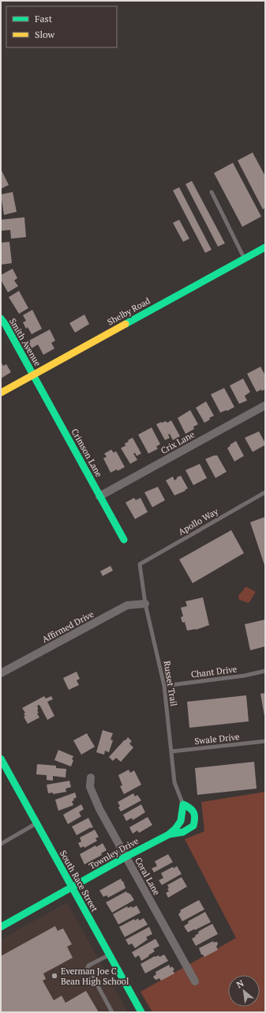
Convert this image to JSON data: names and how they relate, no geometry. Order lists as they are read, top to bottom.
{
  "streets": {
    "street": [
      "Shelby Road",
      "Smith Avenue",
      "Crix Lane",
      "Crimson Lane",
      "Affirmed Drive",
      "Townley Drive",
      "Coral Lane",
      "South Race Street"
    ],
    "lane": [
      "Apollo Way",
      "Chant Drive",
      "Russet Trail",
      "Swale Drive"
    ]
  },
  "crossings": [
    ["Shelby Road", "Smith Avenue"],
    ["Shelby Road", "Crimson Lane"],
    ["Smith Avenue", "Crimson Lane"],
    ["Crix Lane", "Crimson Lane"],
    ["Apollo Way", "Russet Trail"],
    ["Affirmed Drive", "Russet Trail"],
    ["Chant Drive", "Russet Trail"],
    ["Russet Trail", "Swale Drive"],
    ["Russet Trail", "Townley Drive"],
    ["Townley Drive", "Coral Lane"],
    ["Townley Drive", "South Race Street"]
  ],
  "places": ["Everman Joe C Bean High School"],
  "legend": ["Fast", "Slow"],
  "north": "top left"
}
